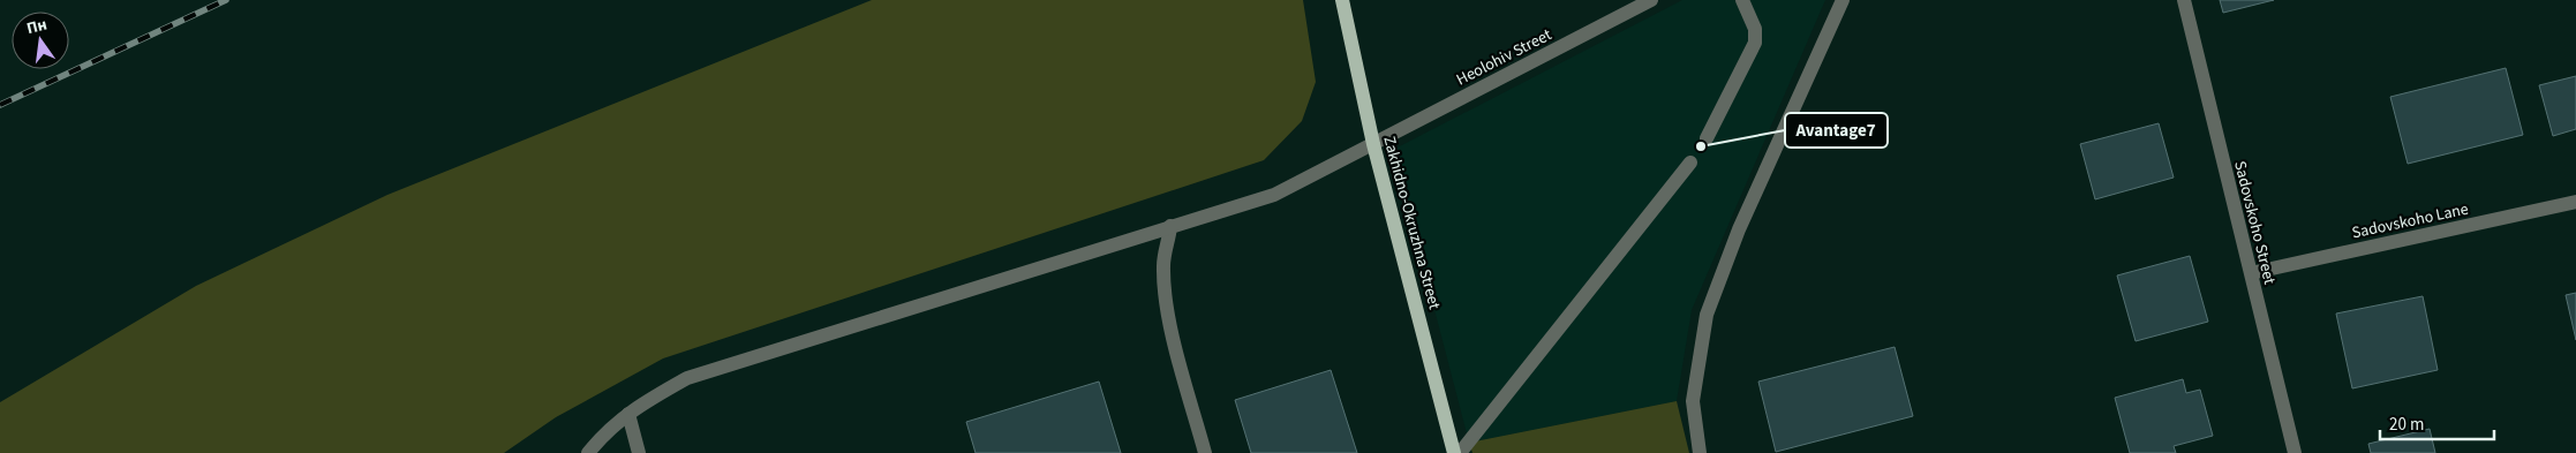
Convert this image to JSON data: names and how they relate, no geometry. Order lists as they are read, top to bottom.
{
  "streets": {
    "main road": ["Zakhidno-Okruzhna Street"],
    "street": ["Heolohiv Street", "Sadovskoho Lane", "Sadovskoho Street"]
  },
  "crossings": [
    ["Heolohiv Street", "Zakhidno-Okruzhna Street"],
    ["Sadovskoho Lane", "Sadovskoho Street"]
  ],
  "places": ["Avantage7"],
  "scale_bar": "20 m",
  "north": "top"
}
